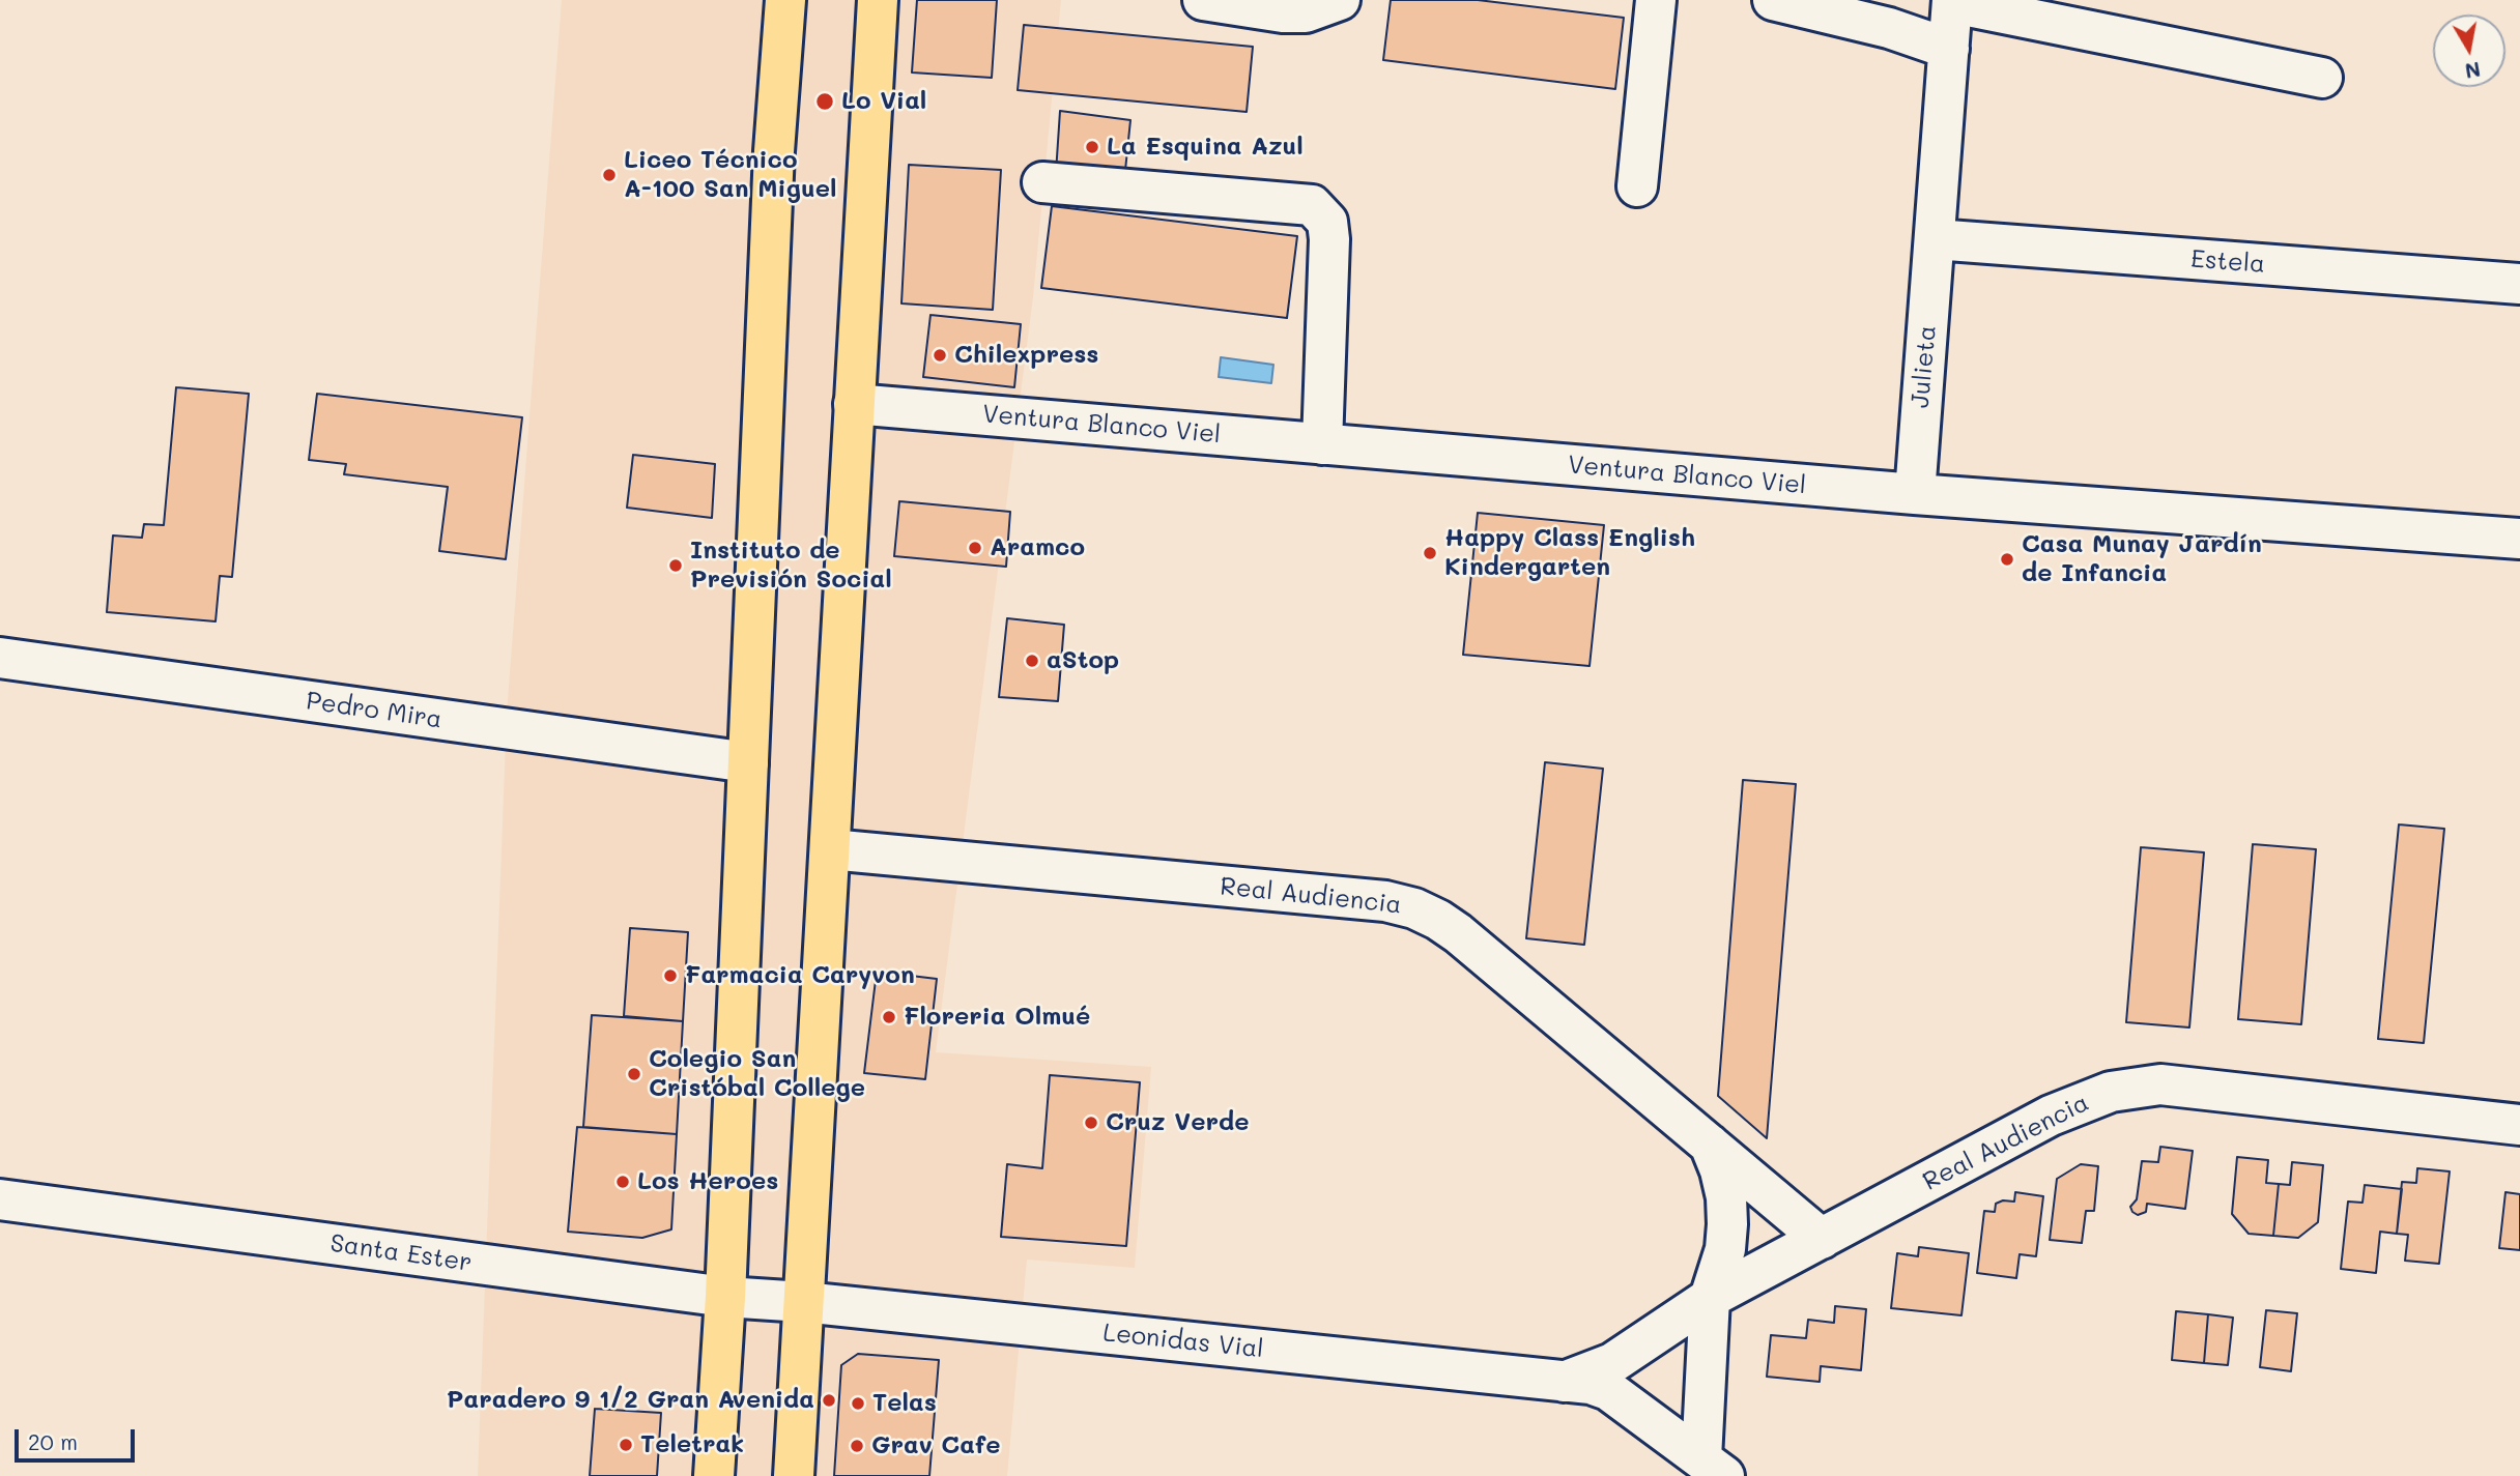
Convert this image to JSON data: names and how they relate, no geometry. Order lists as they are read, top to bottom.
{
  "streets": {
    "street": [
      "Estela",
      "Julieta",
      "Ventura Blanco Viel",
      "Pedro Mira",
      "Real Audiencia",
      "Santa Ester",
      "Leonidas Vial"
    ]
  },
  "crossings": [
    ["Estela", "Julieta"],
    ["Julieta", "Ventura Blanco Viel"],
    ["Real Audiencia", "Leonidas Vial"],
    ["Santa Ester", "Leonidas Vial"]
  ],
  "places": [
    "Lo Vial",
    "La Esquina Azul",
    "Liceo Técnico A-100 San Miguel",
    "Chilexpress",
    "Aramco",
    "Happy Class English Kindergarten",
    "Casa Munay Jardín de Infancia",
    "Instituto de Previsión Social",
    "aStop",
    "Farmacia Caryvon",
    "Floreria Olmué",
    "Colegio San Cristóbal College",
    "Cruz Verde",
    "Los Heroes",
    "Paradero 9 1/2 Gran Avenida",
    "Telas",
    "Teletrak",
    "Grav Cafe"
  ],
  "scale_bar": "20 m",
  "north": "bottom"
}
